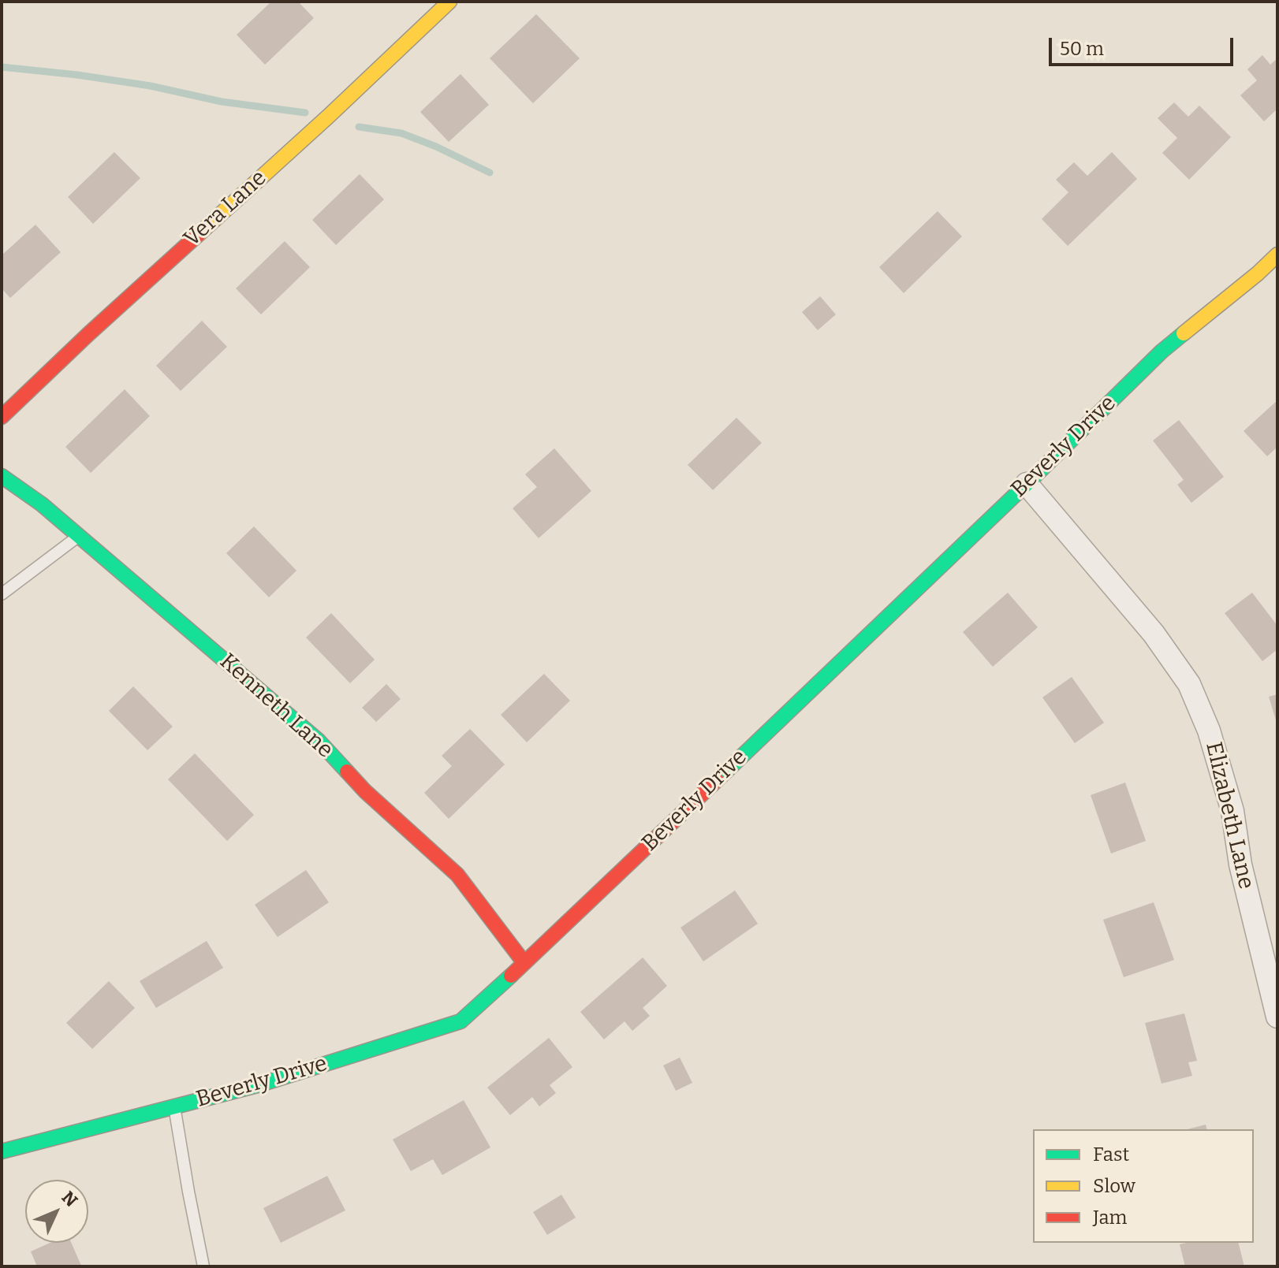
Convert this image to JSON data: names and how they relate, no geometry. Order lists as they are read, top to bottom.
{
  "streets": {
    "street": [
      "Vera Lane",
      "Beverly Drive",
      "Kenneth Lane",
      "Elizabeth Lane"
    ]
  },
  "crossings": [
    ["Beverly Drive", "Kenneth Lane"],
    ["Beverly Drive", "Elizabeth Lane"]
  ],
  "legend": ["Fast", "Slow", "Jam"],
  "scale_bar": "50 m",
  "north": "top right"
}
